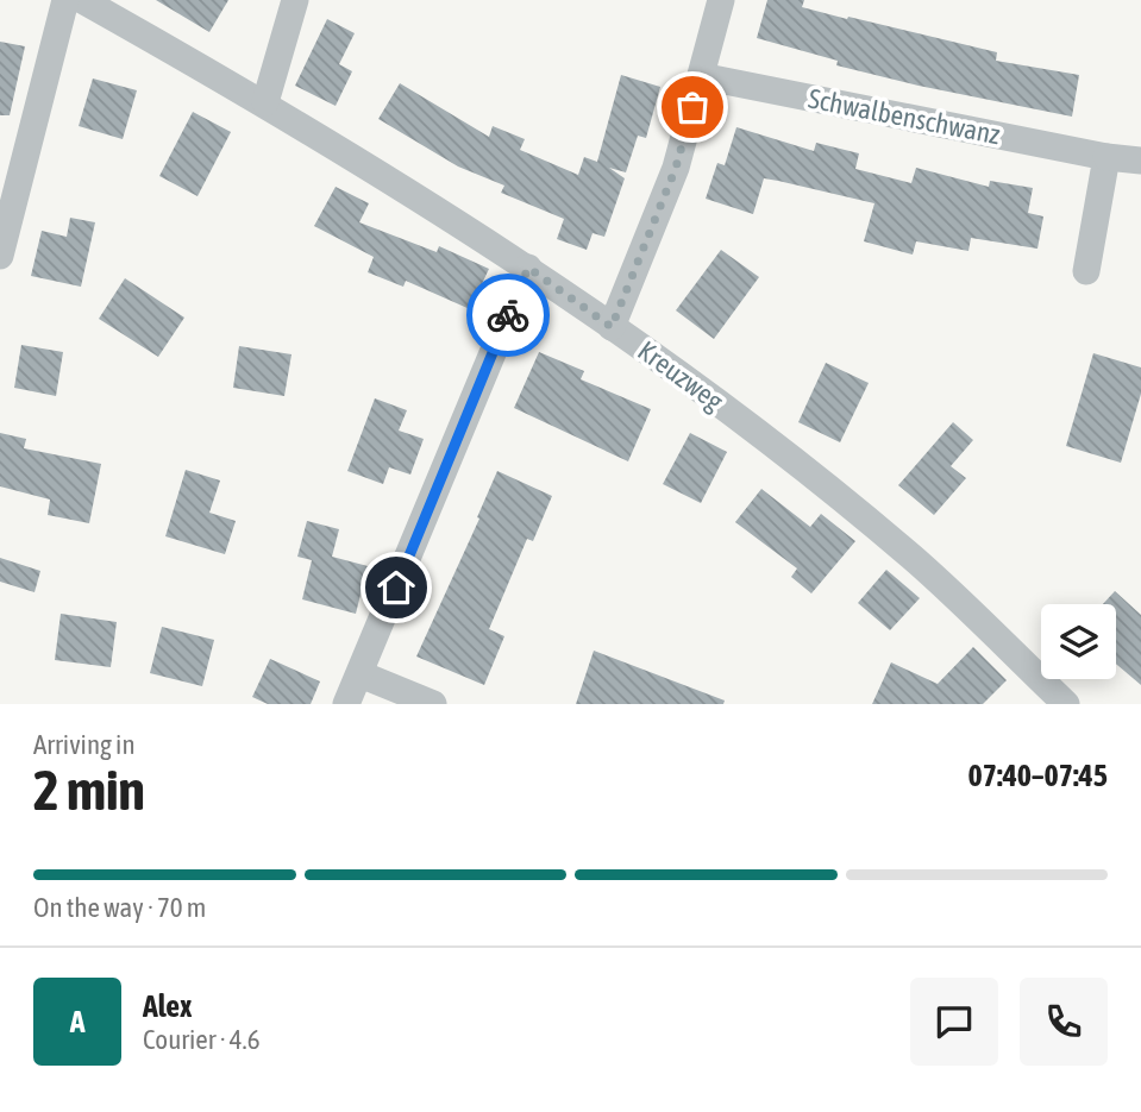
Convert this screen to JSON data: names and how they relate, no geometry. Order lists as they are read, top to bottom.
{
  "streets": {
    "street": ["Schwalbenschwanz", "Kreuzweg"]
  },
  "page": {
    "heading": ["2 min", "Arriving in", "07:40–07:45"],
    "panel": ["Alex", "Courier · 4.6"],
    "bar": "On the way · 70 m",
    "round": "A"
  }
}
